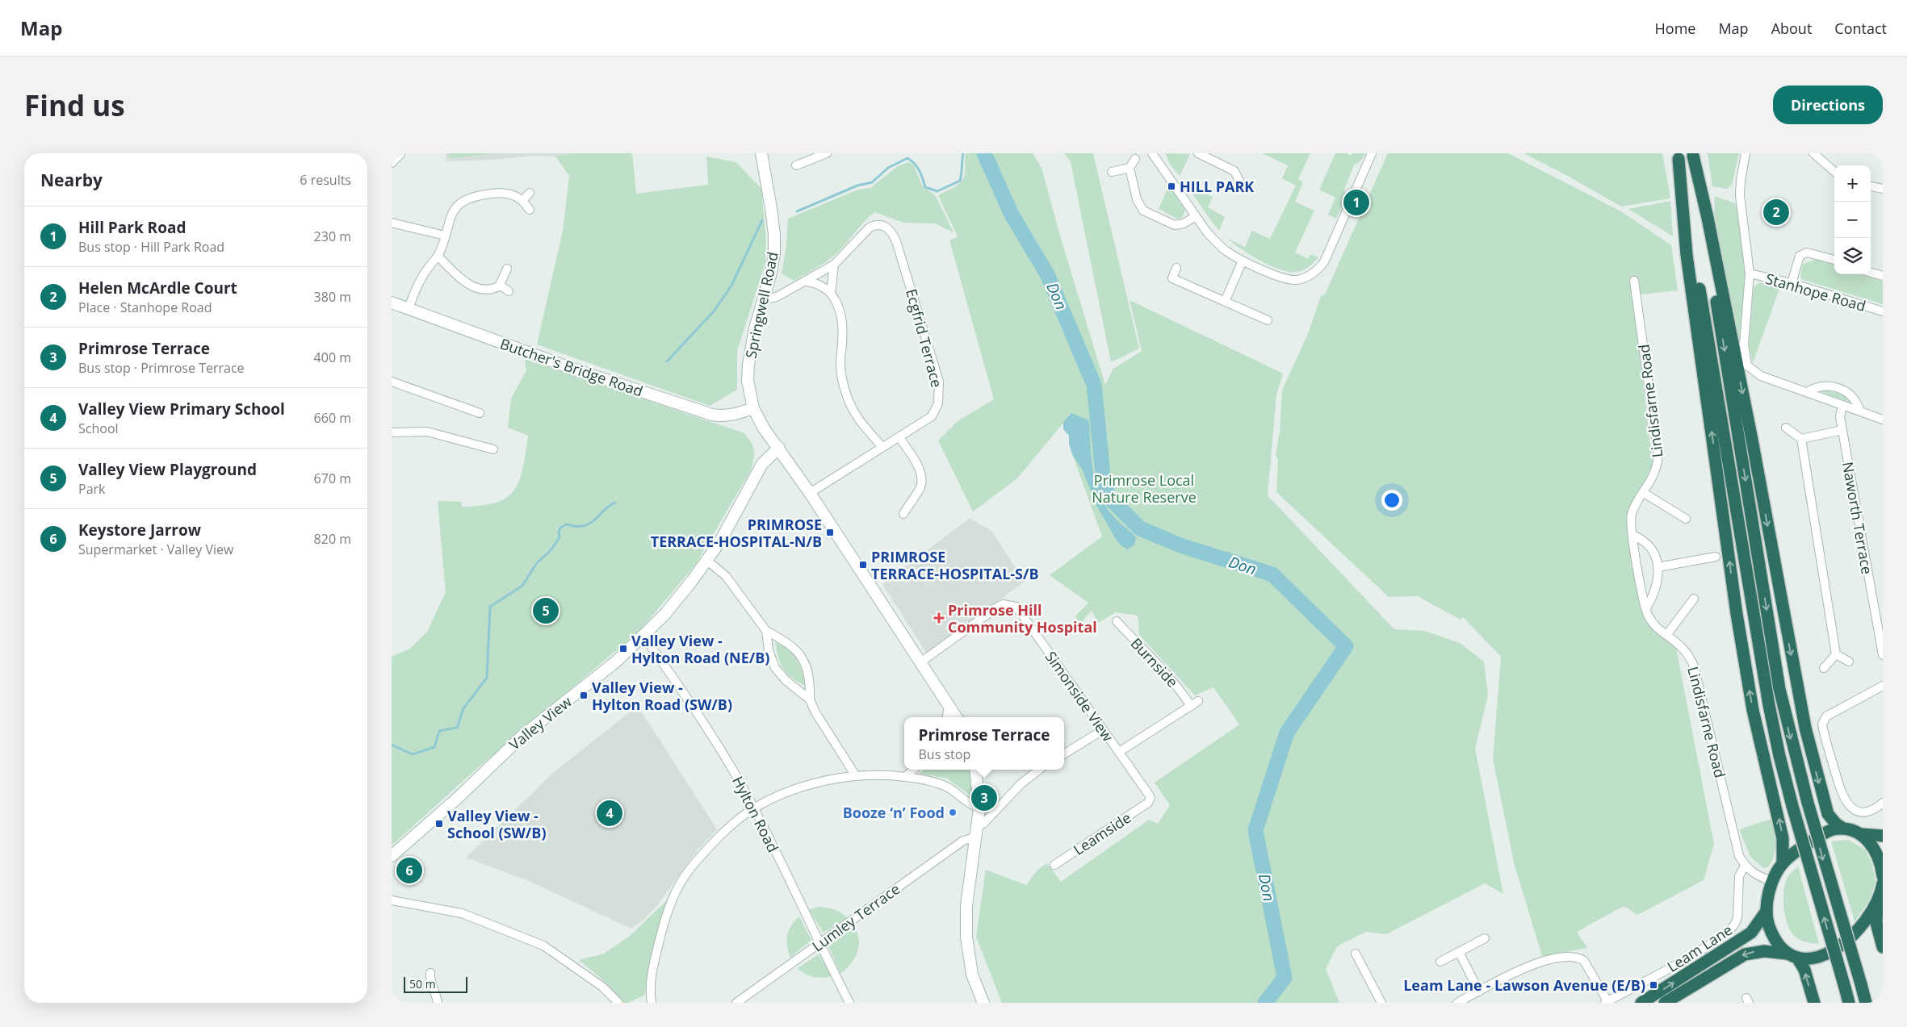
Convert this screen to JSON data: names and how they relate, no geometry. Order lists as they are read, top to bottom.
{
  "streets": {
    "highway": ["Leam Lane"],
    "street": [
      "Stanhope Road",
      "Springwell Road",
      "Ecgfrid Terrace",
      "Butcher's Bridge Road",
      "Lindisfarne Road",
      "Naworth Terrace",
      "Burnside",
      "Simonside View",
      "Valley View",
      "Hylton Road",
      "Leamside",
      "Lumley Terrace"
    ]
  },
  "crossings": [
    ["Springwell Road", "Ecgfrid Terrace"],
    ["Springwell Road", "Butcher's Bridge Road"],
    ["Springwell Road", "Simonside View"],
    ["Springwell Road", "Valley View"],
    ["Simonside View", "Leamside"],
    ["Valley View", "Hylton Road"],
    ["Hylton Road", "Lumley Terrace"]
  ],
  "water": ["Don"],
  "parks": ["Primrose Local Nature Reserve"],
  "places": {
    "transit": [
      "HILL PARK",
      "PRIMROSE TERRACE-HOSPITAL-N/B",
      "PRIMROSE TERRACE-HOSPITAL-S/B",
      "Valley View - Hylton Road (NE/B)",
      "Valley View - Hylton Road (SW/B)",
      "Valley View - School (SW/B)",
      "Leam Lane - Lawson Avenue (E/B)"
    ],
    "health": ["Primrose Hill Community Hospital"],
    "other": ["Booze ‘n’ Food"]
  },
  "scale_bar": "50 m",
  "page": {
    "header": "Map",
    "nav": [
      "Home",
      "Map",
      "About",
      "Contact"
    ],
    "buttons": "Directions",
    "title": "Find us",
    "heading": ["Nearby", "6 results"],
    "map_buttons": ["+", "−"],
    "pins": [
      "1",
      "2",
      "5",
      "3",
      "4",
      "6"
    ],
    "list": [
      {
        "mark": "1",
        "name": "Hill Park Road",
        "note": "Bus stop · Hill Park Road",
        "value": "230 m"
      },
      {
        "mark": "2",
        "name": "Helen McArdle Court",
        "note": "Place · Stanhope Road",
        "value": "380 m"
      },
      {
        "mark": "3",
        "name": "Primrose Terrace",
        "note": "Bus stop · Primrose Terrace",
        "value": "400 m"
      },
      {
        "mark": "4",
        "name": "Valley View Primary School",
        "note": "School",
        "value": "660 m"
      },
      {
        "mark": "5",
        "name": "Valley View Playground",
        "note": "Park",
        "value": "670 m"
      },
      {
        "mark": "6",
        "name": "Keystore Jarrow",
        "note": "Supermarket · Valley View",
        "value": "820 m"
      }
    ],
    "popup": ["Primrose Terrace", "Bus stop"],
    "scale": "50 m"
  }
}
